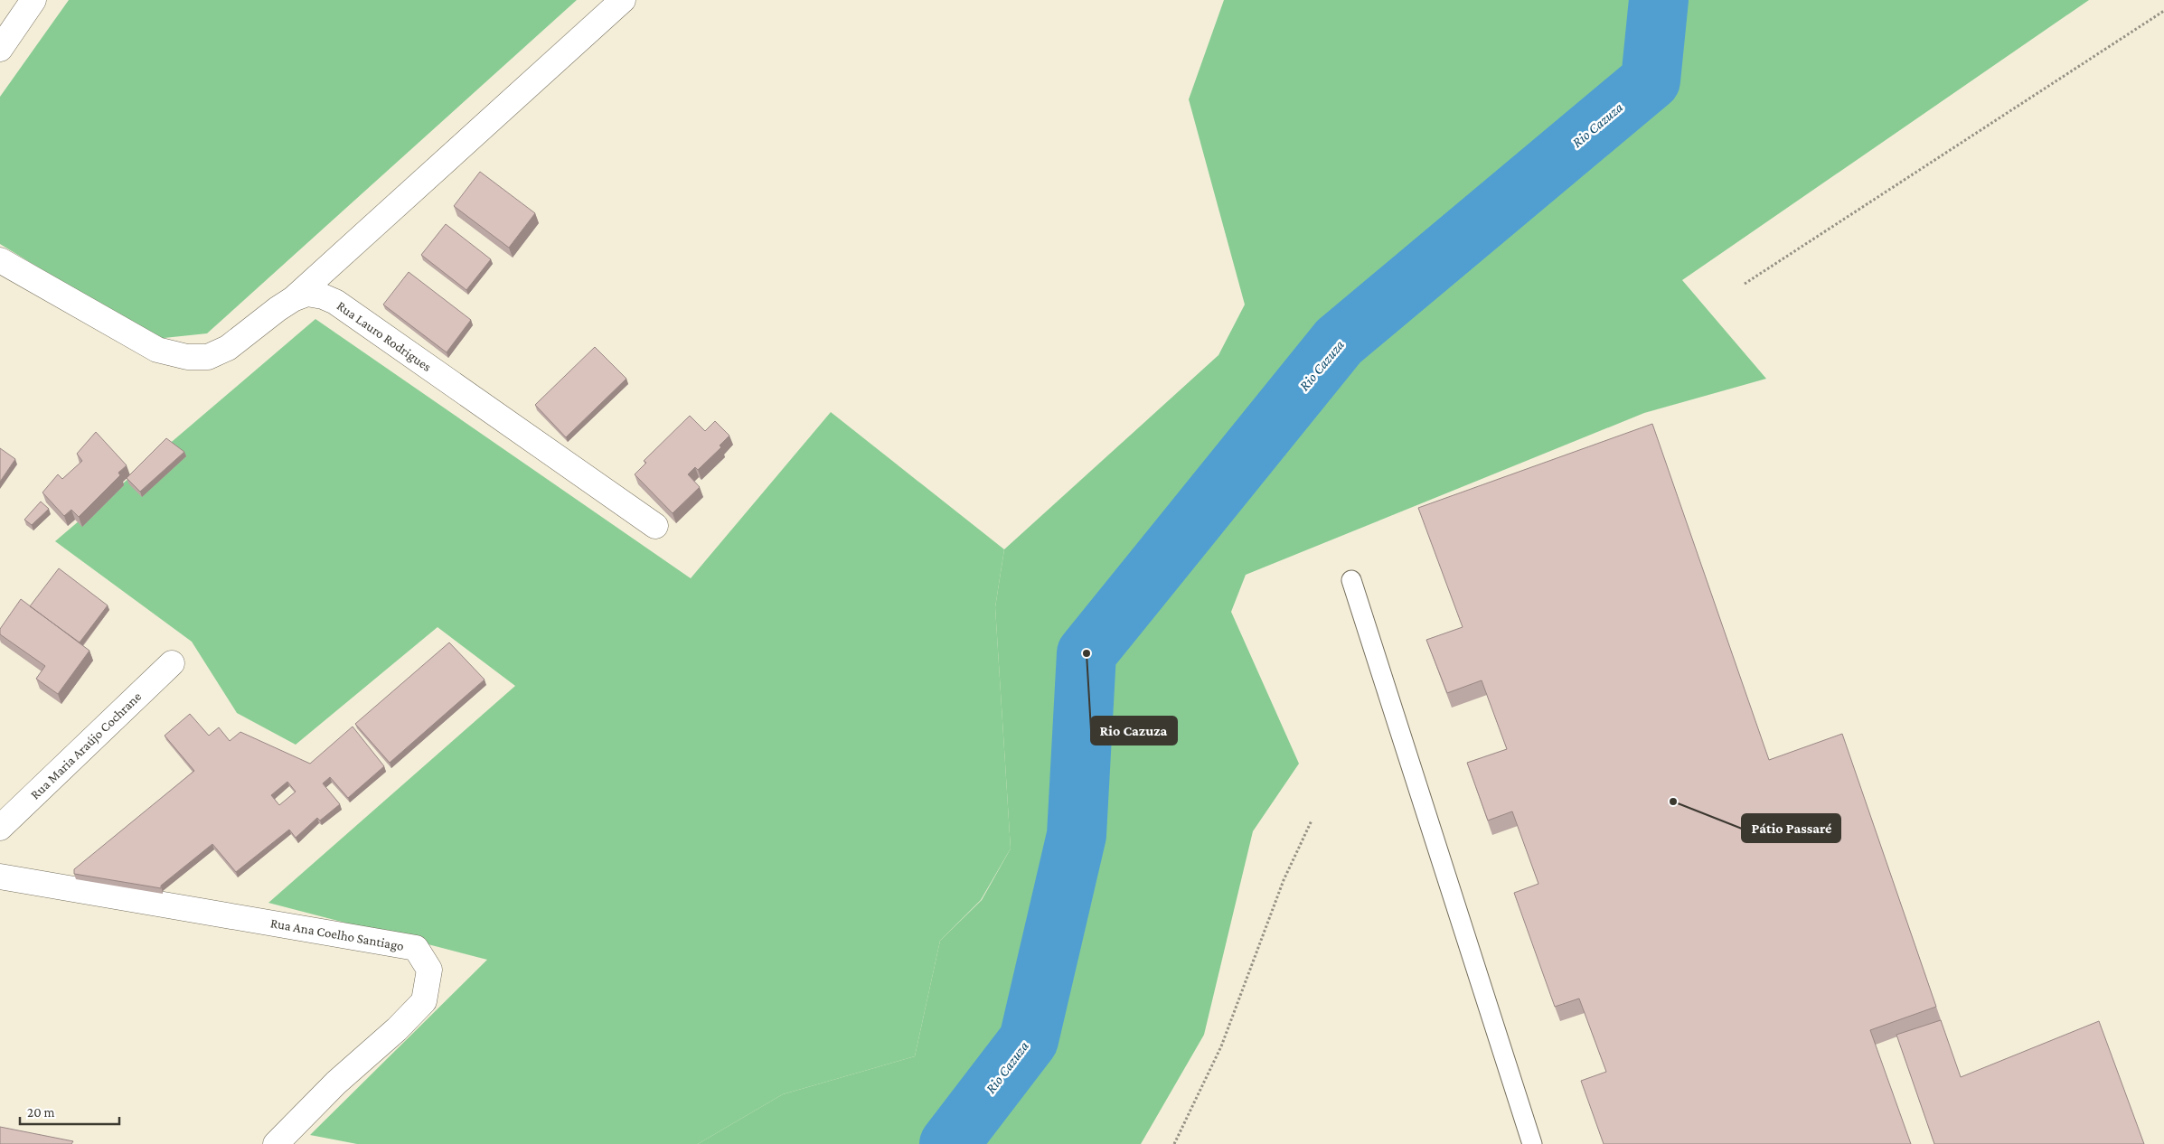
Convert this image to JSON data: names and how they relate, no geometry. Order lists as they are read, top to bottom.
{
  "streets": {
    "street": ["Rua Lauro Rodrigues", "Rua Maria Araújo Cochrane", "Rua Ana Coelho Santiago"]
  },
  "water": ["Rio Cazuza"],
  "places": ["Rio Cazuza", "Pátio Passaré"],
  "scale_bar": "20 m"
}
